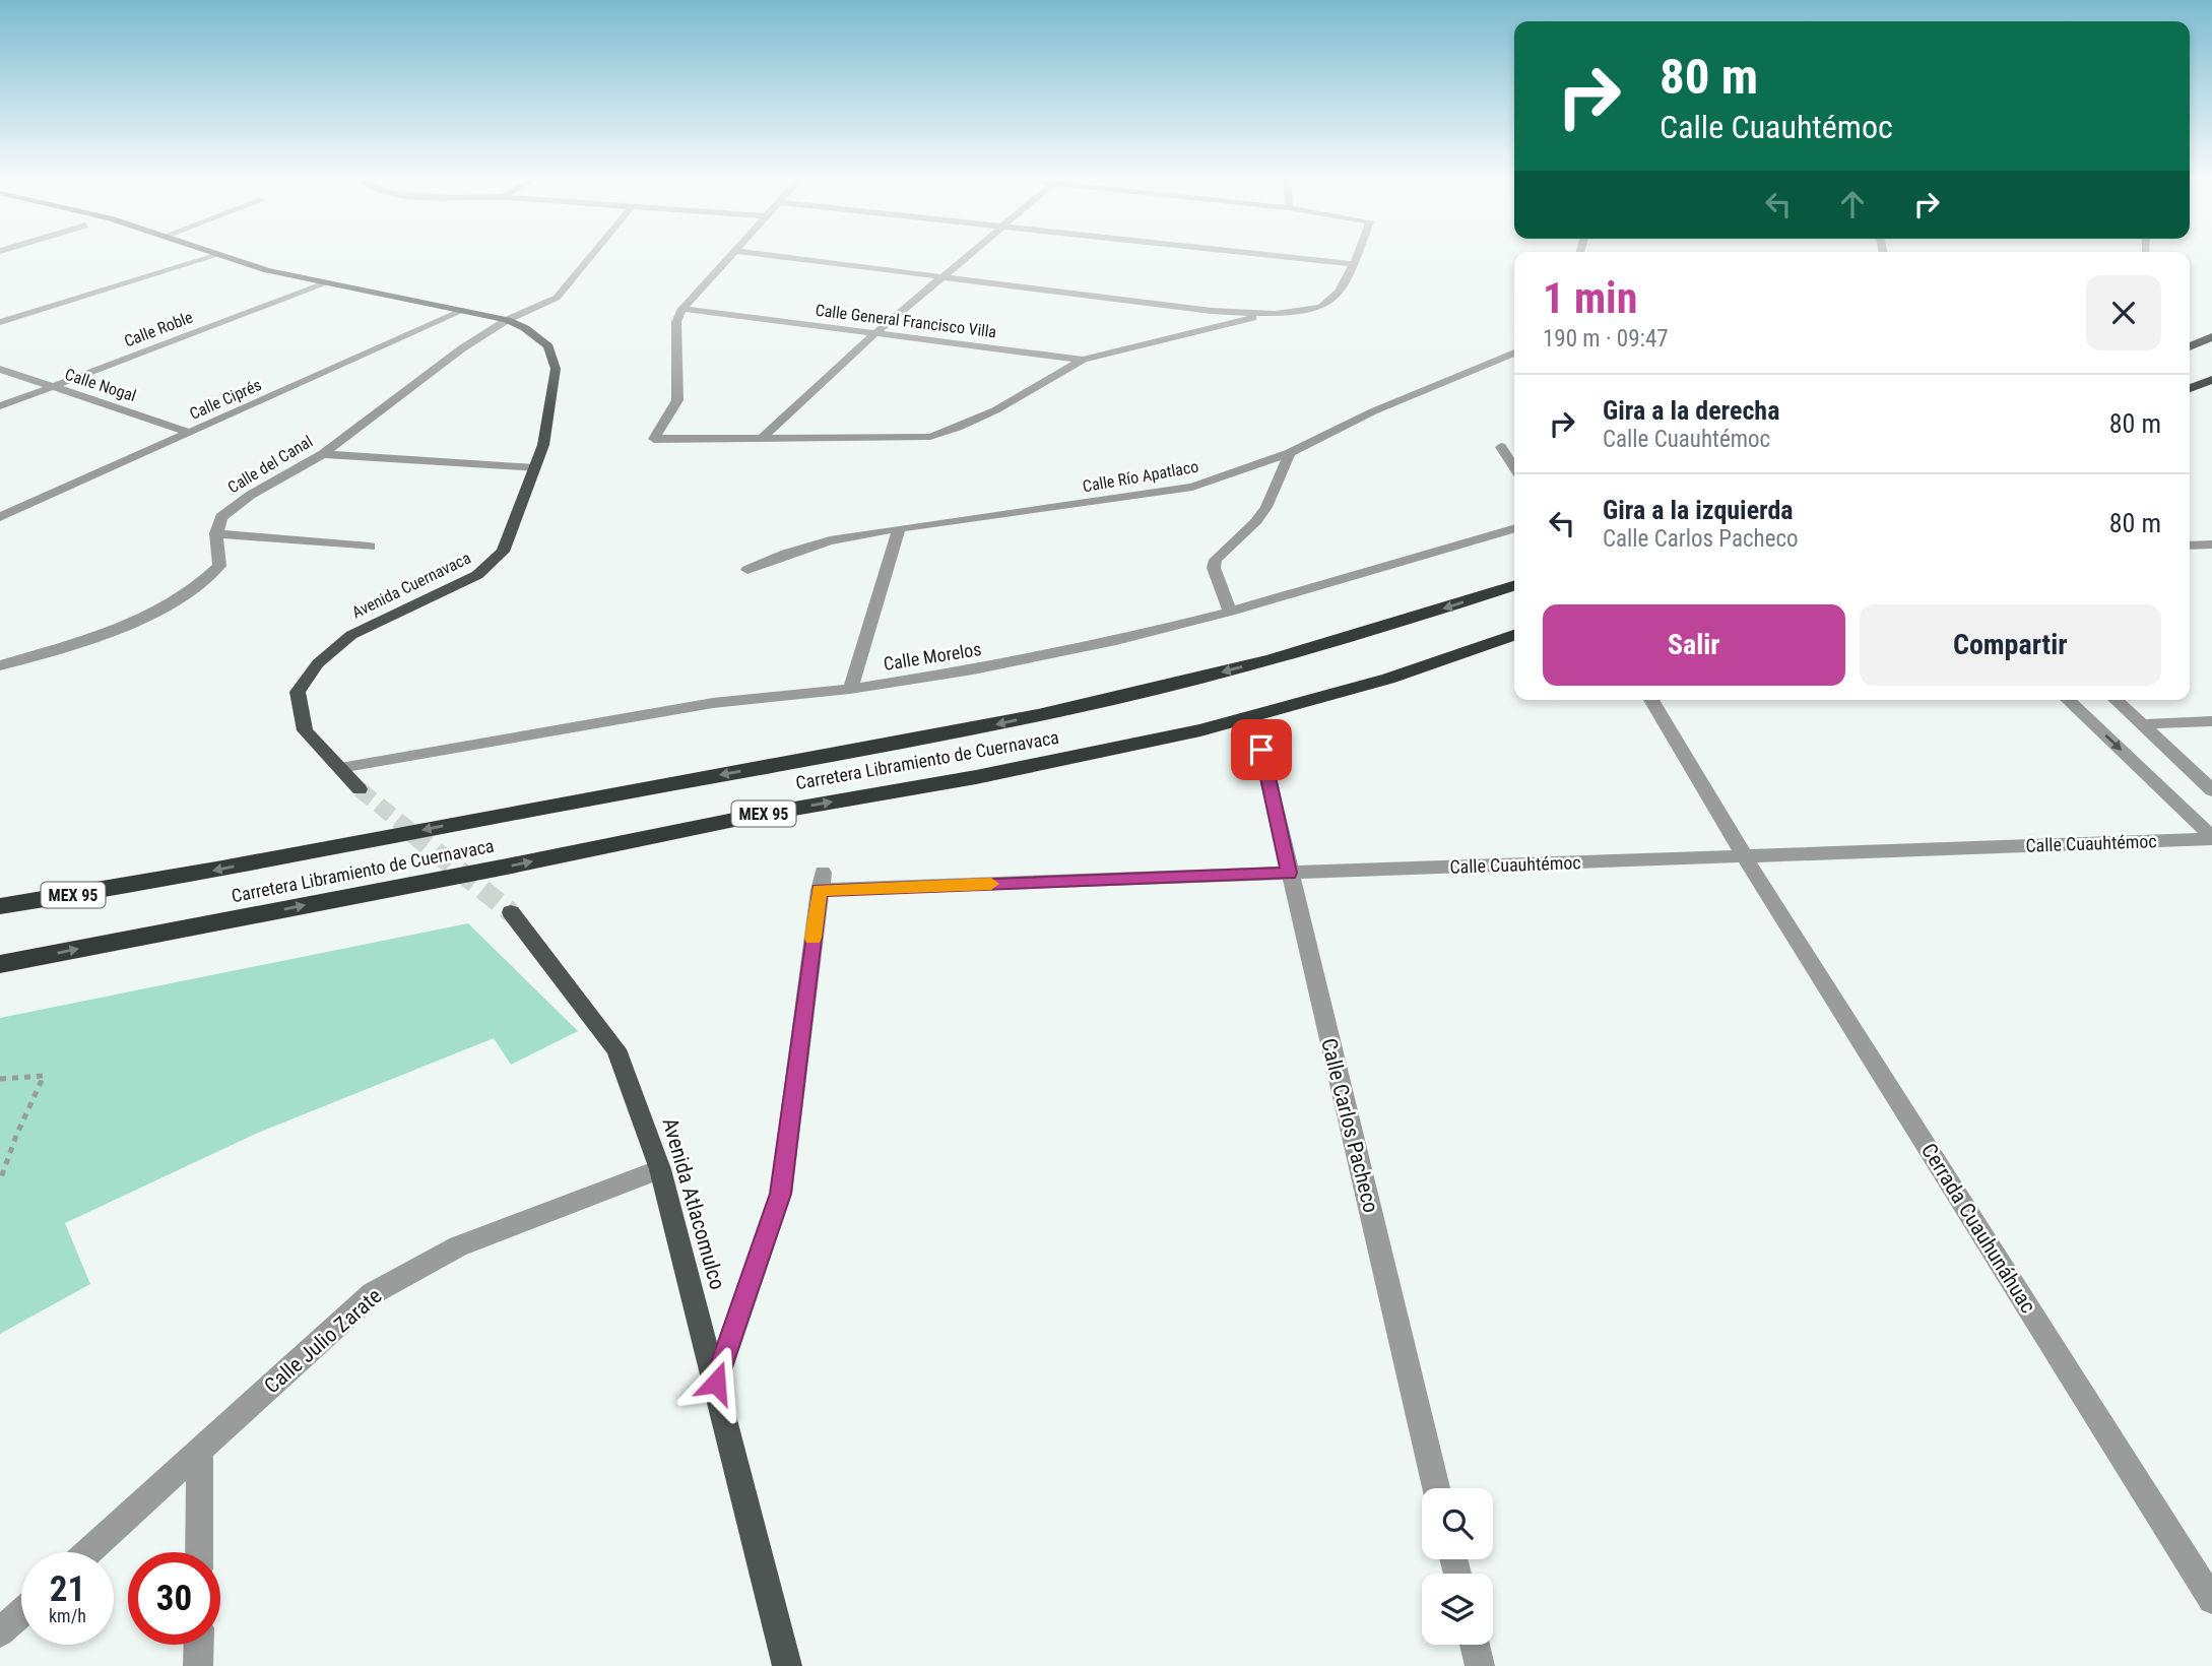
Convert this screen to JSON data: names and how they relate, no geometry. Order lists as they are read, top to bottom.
{
  "streets": {
    "highway": ["Carretera Libramiento de Cuernavaca", "MEX 95"],
    "main road": ["Avenida Cuernavaca", "Avenida Atlacomulco"],
    "street": [
      "Calle General Francisco Villa",
      "Calle Roble",
      "Calle Nogal",
      "Calle Ciprés",
      "Calle del Canal",
      "Calle Río Apatlaco",
      "Calle Morelos",
      "Calle Cuauhtémoc",
      "Calle Carlos Pacheco",
      "Cerrada Cuauhunáhuac",
      "Calle Julio Zarate"
    ]
  },
  "crossings": [
    ["Calle Roble", "Calle Nogal"],
    ["Calle Roble", "Avenida Cuernavaca"],
    ["Calle Nogal", "Calle Ciprés"],
    ["Calle Ciprés", "Avenida Cuernavaca"],
    ["Calle del Canal", "Avenida Cuernavaca"],
    ["Avenida Cuernavaca", "Calle Morelos"],
    ["Calle Cuauhtémoc", "Calle Carlos Pacheco"],
    ["Calle Cuauhtémoc", "Avenida Atlacomulco"],
    ["Calle Cuauhtémoc", "Cerrada Cuauhunáhuac"],
    ["Avenida Atlacomulco", "Calle Julio Zarate"]
  ],
  "page": {
    "turn": ["80 m", "Calle Cuauhtémoc"],
    "heading": ["1 min", "190 m · 09:47"],
    "list": [
      {
        "name": "Gira a la derecha",
        "note": "Calle Cuauhtémoc",
        "value": "80 m"
      },
      {
        "name": "Gira a la izquierda",
        "note": "Calle Carlos Pacheco",
        "value": "80 m"
      }
    ],
    "buttons": ["Salir", "Compartir"],
    "speed": "21 km/h",
    "limit": "30"
  }
}
